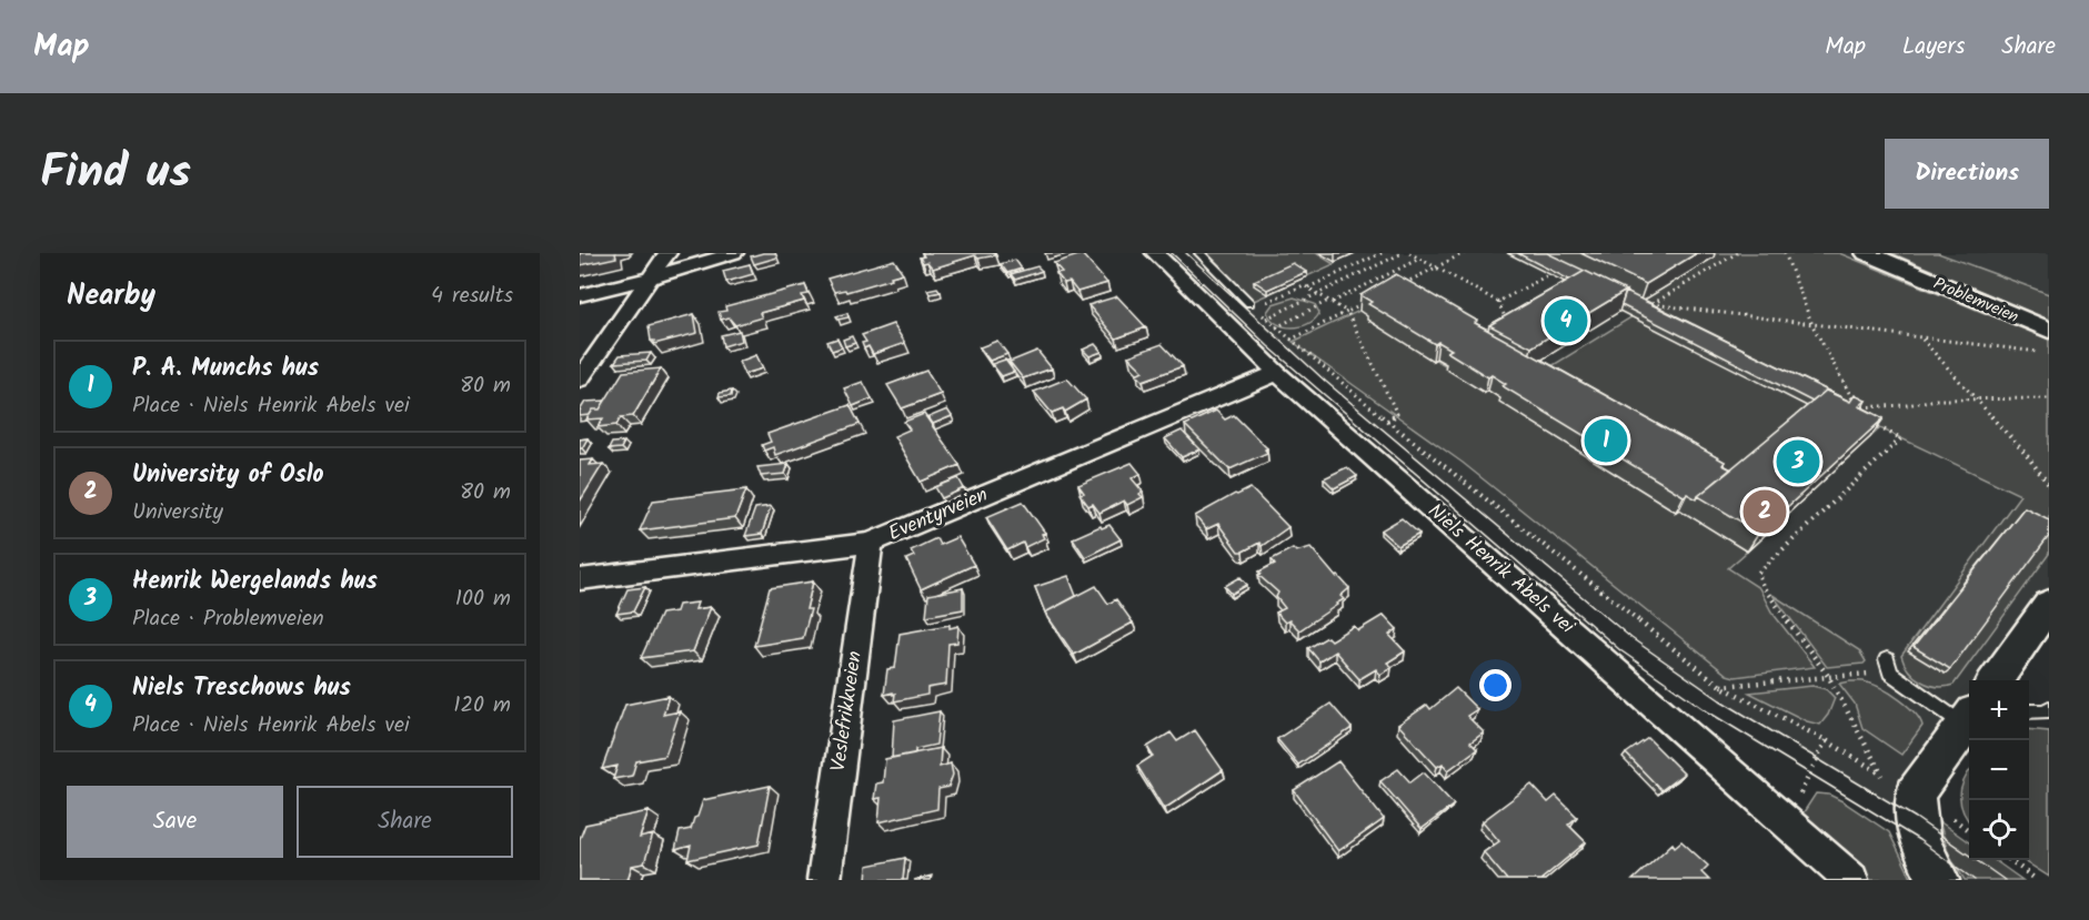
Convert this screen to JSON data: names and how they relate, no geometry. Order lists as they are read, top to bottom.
{
  "streets": {
    "street": [
      "Problemveien",
      "Eventyrveien",
      "Niels Henrik Abels vei",
      "Veslefrikkveien"
    ]
  },
  "crossings": [
    ["Eventyrveien", "Niels Henrik Abels vei"],
    ["Eventyrveien", "Veslefrikkveien"]
  ],
  "page": {
    "header": "Map",
    "nav": ["Map", "Layers", "Share"],
    "title": "Find us",
    "buttons": [
      "Directions",
      ["Save", "Share"]
    ],
    "heading": ["Nearby", "4 results"],
    "pins": [
      "4",
      "1",
      "3",
      "2"
    ],
    "list": [
      {
        "mark": "1",
        "name": "P. A. Munchs hus",
        "note": "Place · Niels Henrik Abels vei",
        "value": "80 m"
      },
      {
        "mark": "2",
        "name": "University of Oslo",
        "note": "University",
        "value": "80 m"
      },
      {
        "mark": "3",
        "name": "Henrik Wergelands hus",
        "note": "Place · Problemveien",
        "value": "100 m"
      },
      {
        "mark": "4",
        "name": "Niels Treschows hus",
        "note": "Place · Niels Henrik Abels vei",
        "value": "120 m"
      }
    ],
    "map_buttons": ["+", "−"]
  }
}
